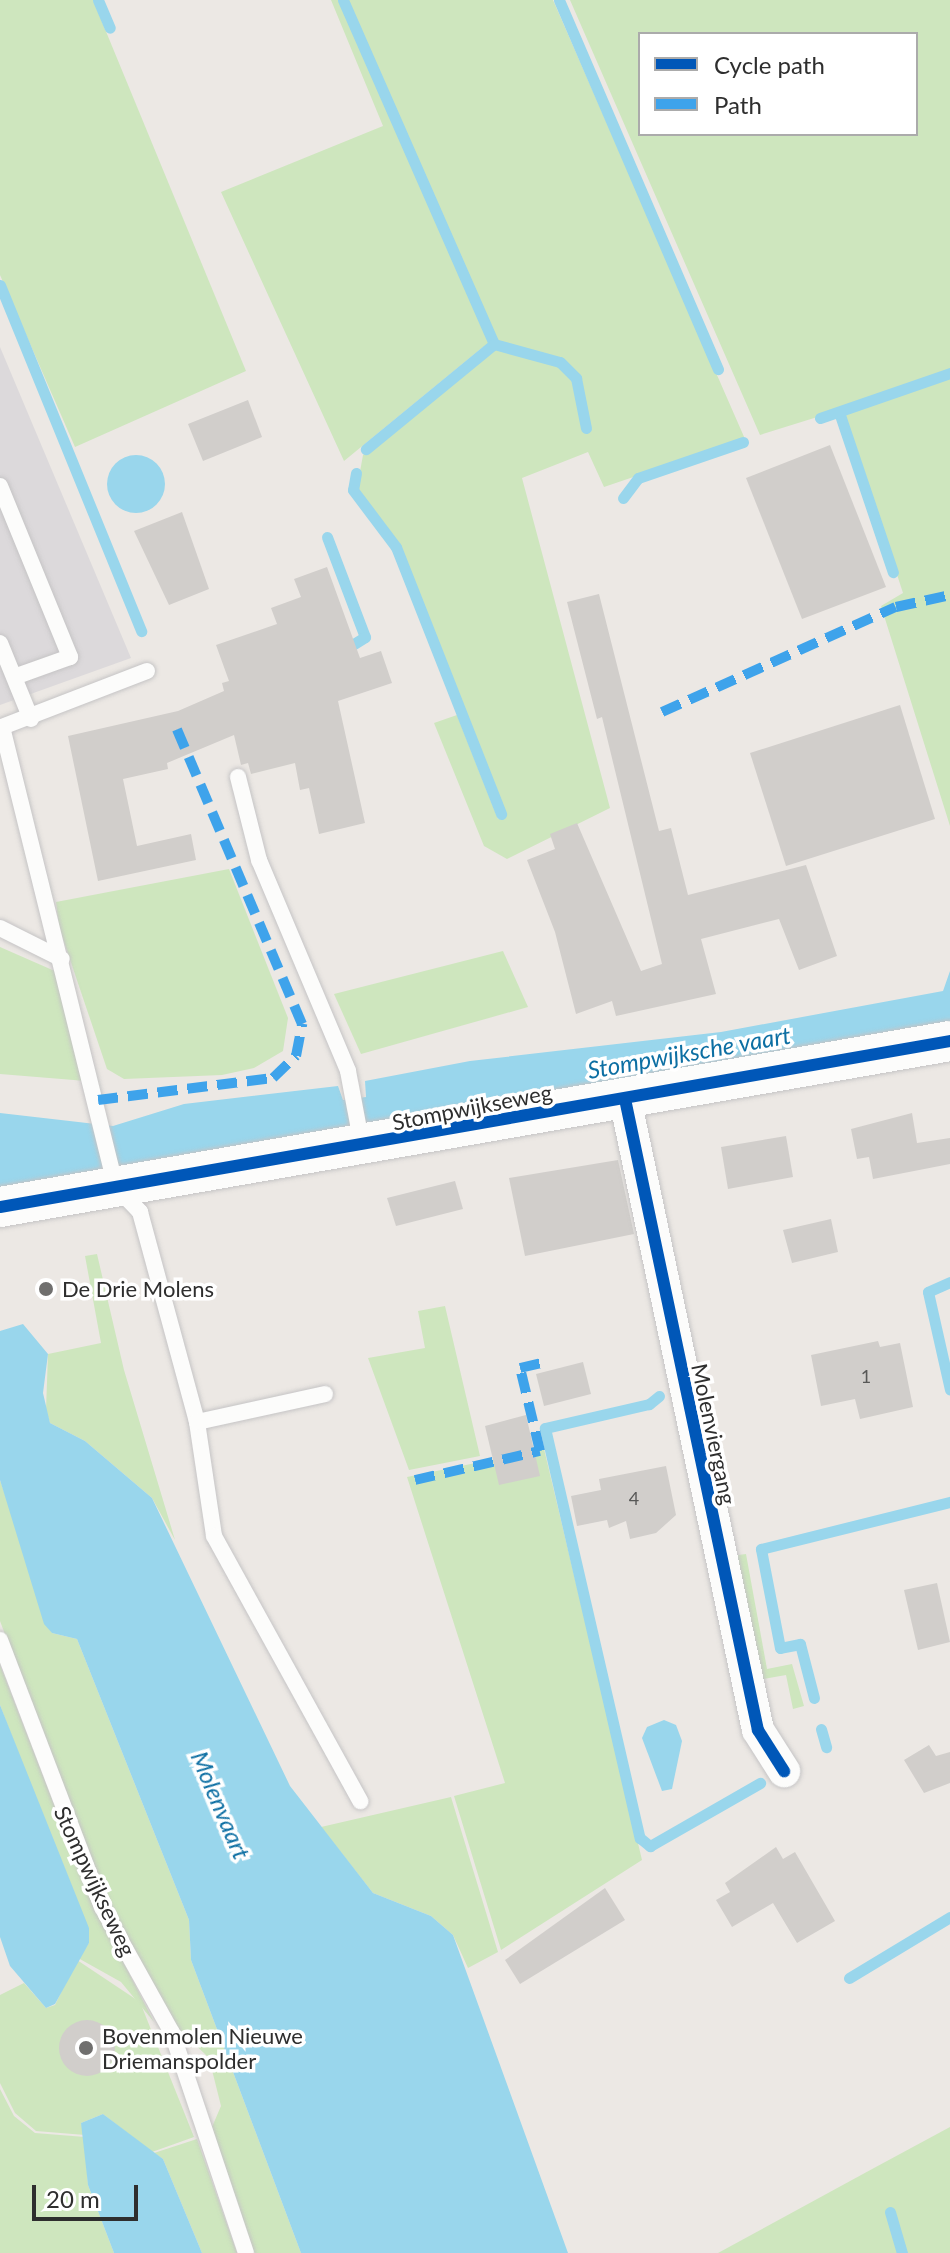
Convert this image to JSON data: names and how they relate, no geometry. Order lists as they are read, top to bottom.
{
  "streets": {
    "street": ["Stompwijkseweg", "Molenviergang"]
  },
  "crossings": [
    ["Stompwijkseweg", "Molenviergang"]
  ],
  "water": ["Stompwijksche vaart", "Molenvaart"],
  "places": ["De Drie Molens", "Bovenmolen Nieuwe Driemanspolder"],
  "house_numbers": ["1", "4"],
  "legend": ["Cycle path", "Path"],
  "scale_bar": "20 m"
}
